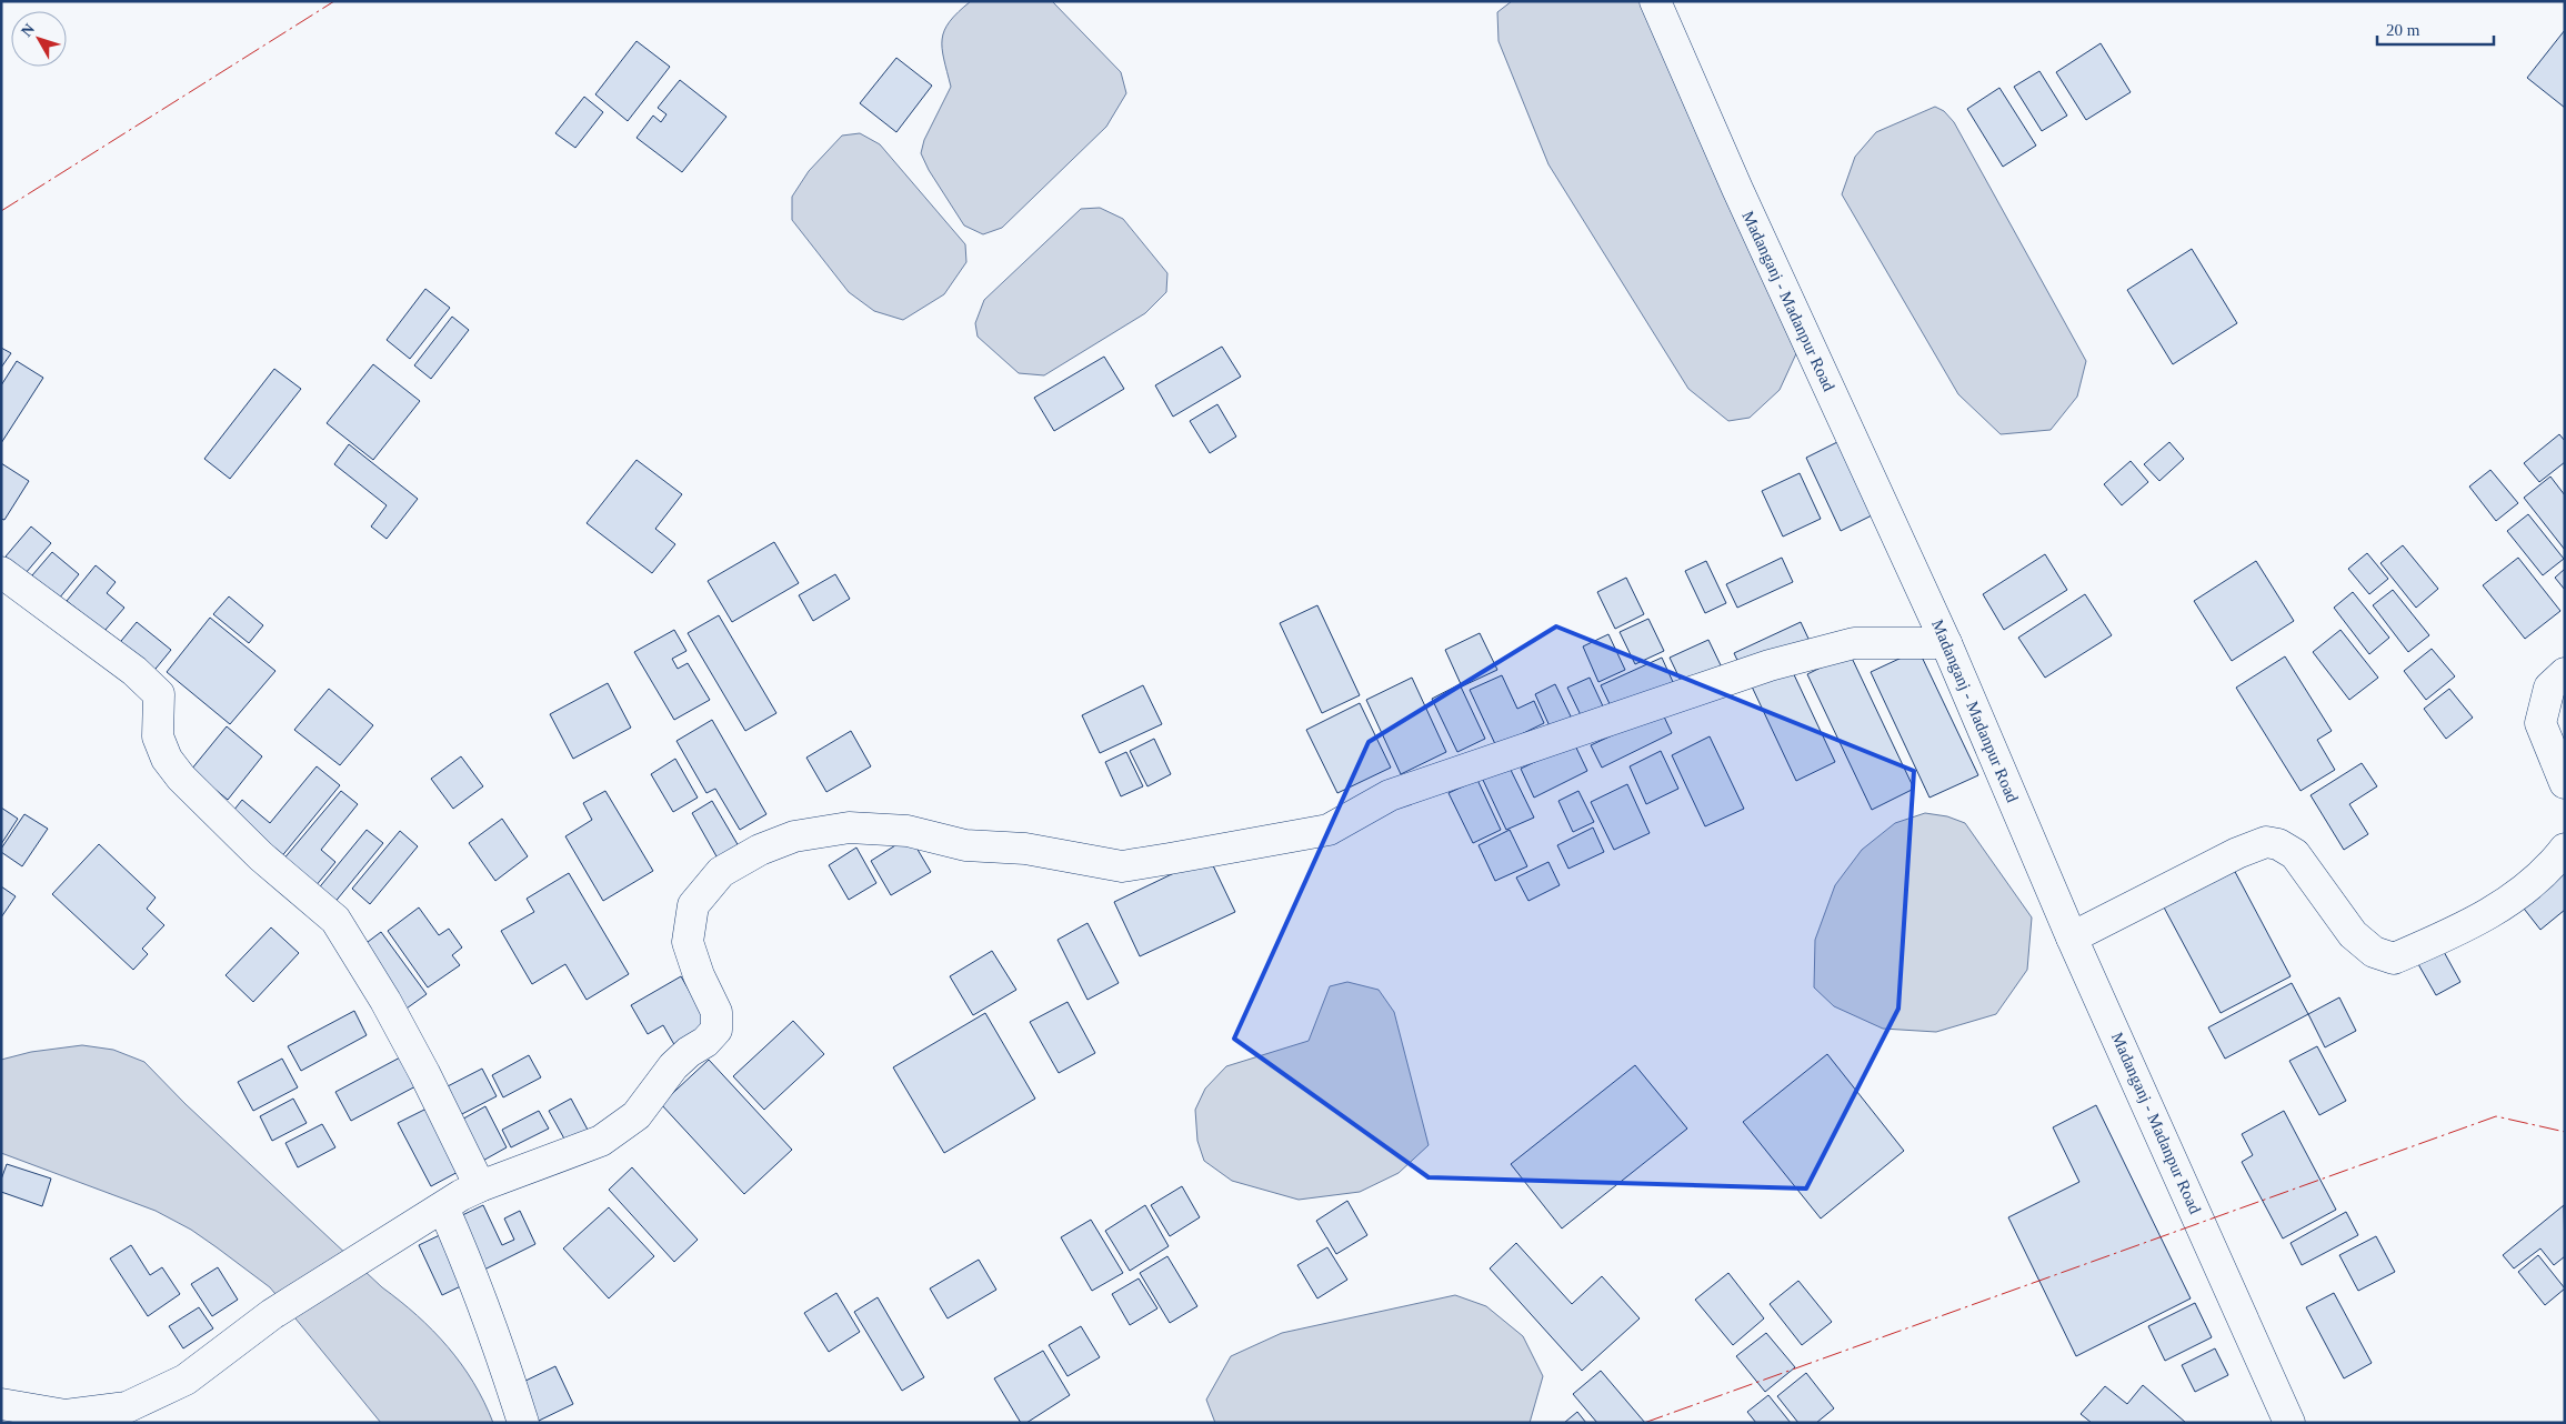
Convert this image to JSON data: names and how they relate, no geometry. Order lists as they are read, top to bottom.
{
  "streets": {
    "street": ["Madanganj - Madanpur Road"]
  },
  "scale_bar": "20 m",
  "north": "top left"
}
